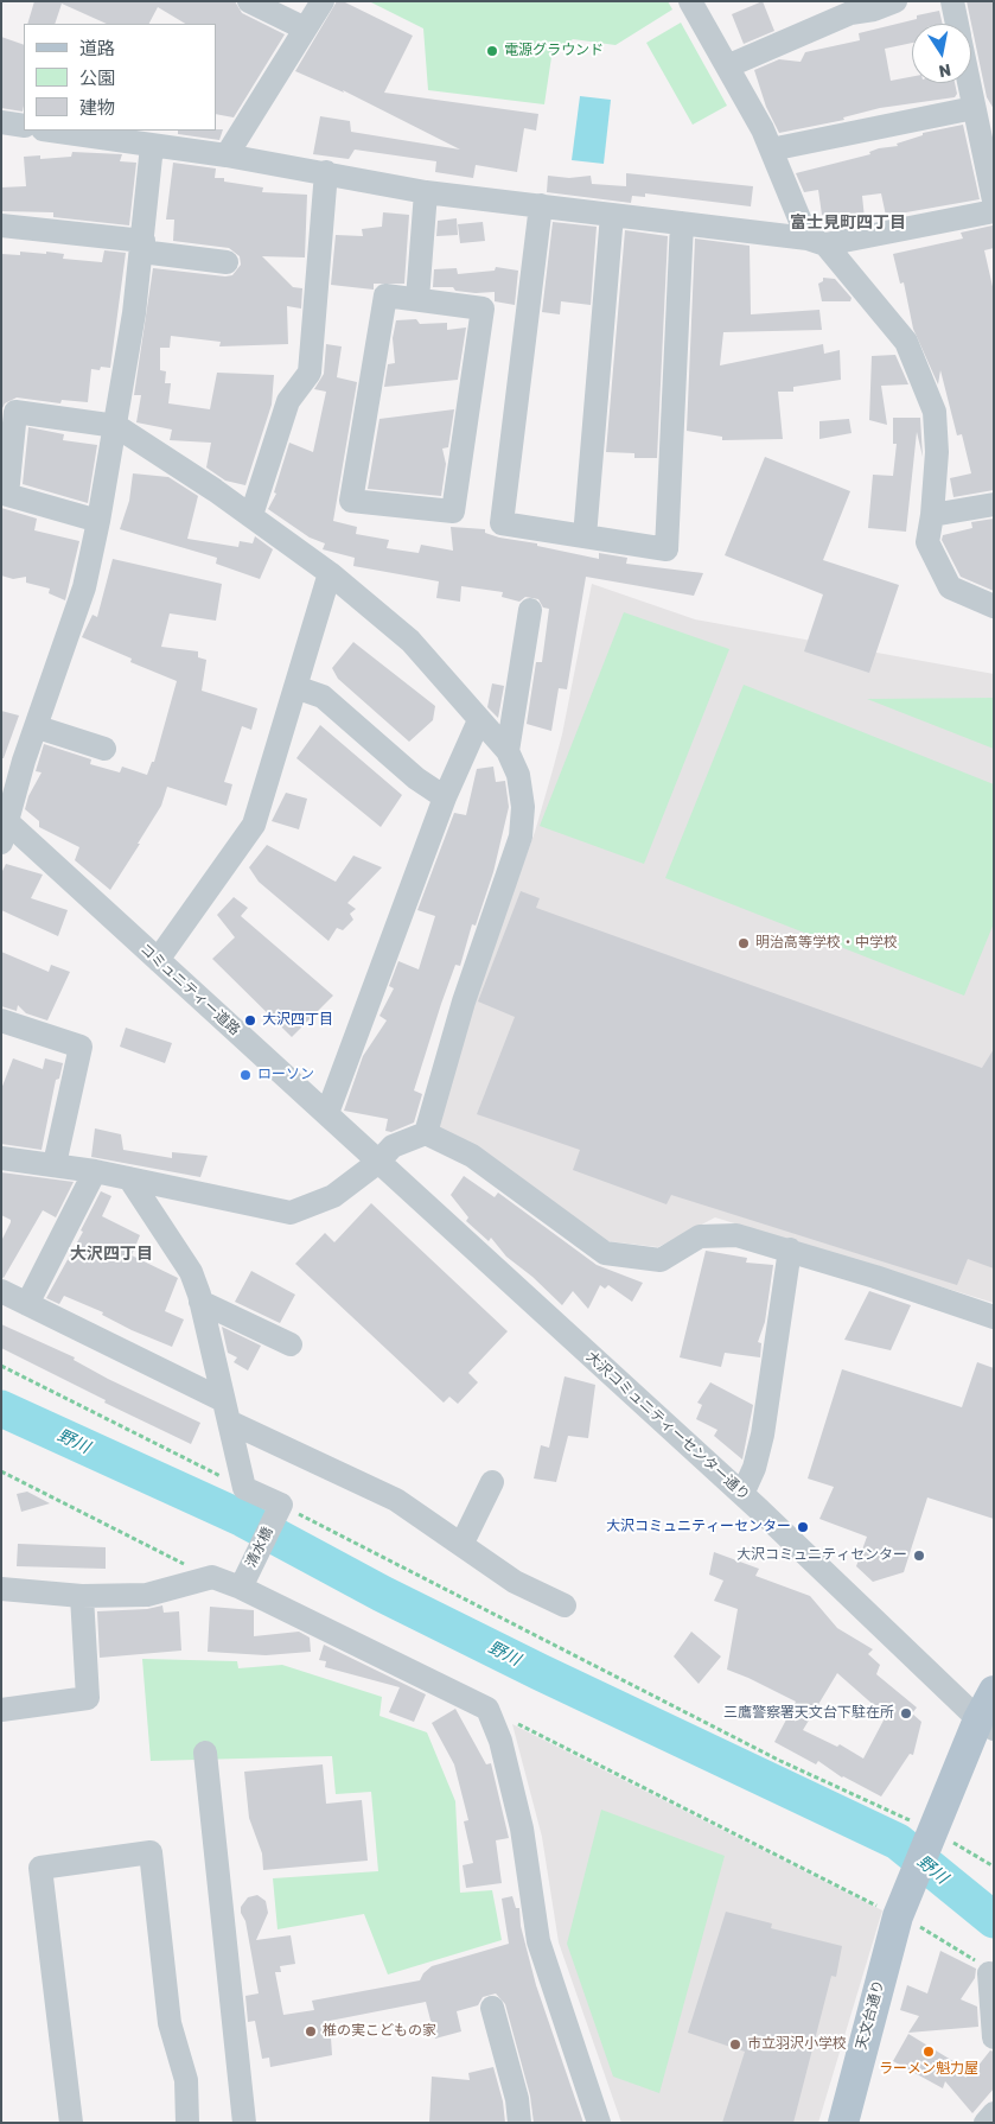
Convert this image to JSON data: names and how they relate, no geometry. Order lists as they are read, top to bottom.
{
  "streets": {
    "main road": ["天文台通り"],
    "street": ["コミュニティー道路", "大沢コミュニティーセンター通り", "清水橋"]
  },
  "crossings": [
    ["コミュニティー道路", "大沢コミュニティーセンター通り"],
    ["大沢コミュニティーセンター通り", "天文台通り"]
  ],
  "districts": ["富士見町四丁目", "大沢四丁目"],
  "water": ["野川"],
  "places": [
    "電源グラウンド",
    "明治高等学校・中学校",
    "大沢四丁目",
    "ローソン",
    "大沢コミュニティーセンター",
    "大沢コミュニティセンター",
    "三鷹警察署天文台下駐在所",
    "椎の実こどもの家",
    "市立羽沢小学校",
    "ラーメン魁力屋"
  ],
  "legend": ["道路", "公園", "建物"],
  "north": "bottom"
}
